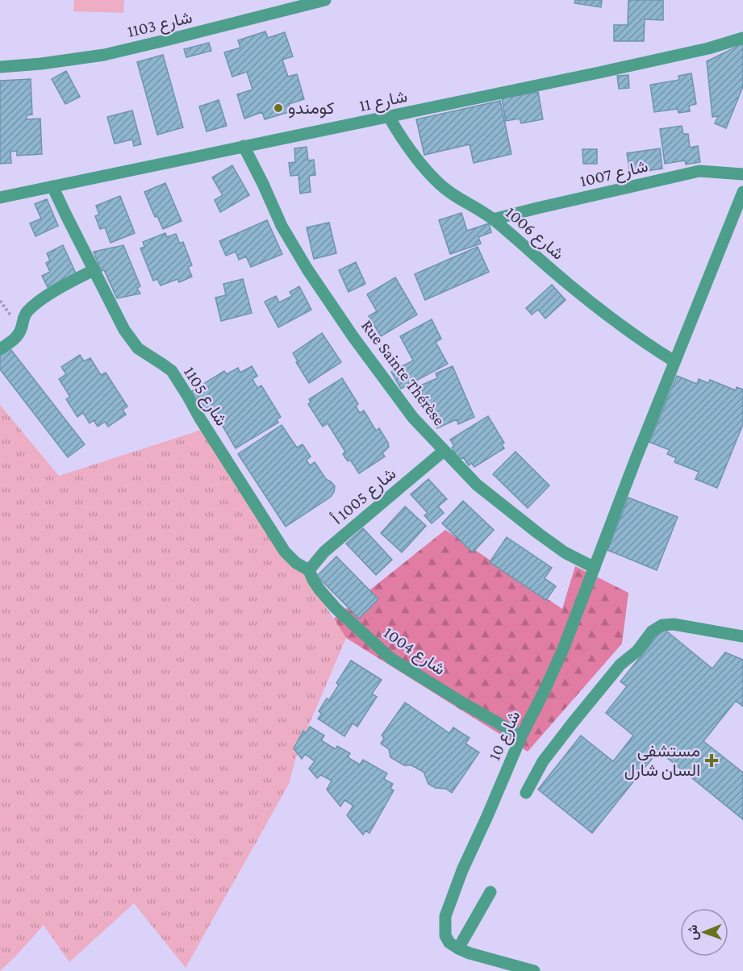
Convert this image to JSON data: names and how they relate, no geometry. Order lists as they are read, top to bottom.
{
  "streets": {
    "street": [
      "شارع 1103",
      "شارع 11",
      "شارع 1007",
      "شارع 1006",
      "Rue Sainte Thérèse",
      "شارع 1105",
      "شارع 1005 أ",
      "شارع 1004",
      "شارع 10"
    ]
  },
  "crossings": [
    ["شارع 11", "شارع 1006"],
    ["شارع 11", "Rue Sainte Thérèse"],
    ["شارع 11", "شارع 1105"],
    ["شارع 1007", "شارع 1006"],
    ["شارع 1006", "شارع 10"],
    ["Rue Sainte Thérèse", "شارع 1005 أ"],
    ["Rue Sainte Thérèse", "شارع 10"],
    ["شارع 1105", "شارع 1005 أ"],
    ["شارع 1105", "شارع 1004"],
    ["شارع 1005 أ", "شارع 1004"],
    ["شارع 1004", "شارع 10"]
  ],
  "places": {
    "other": ["كومندو"],
    "health": ["مستشفى السان شارل"]
  },
  "north": "left"
}
